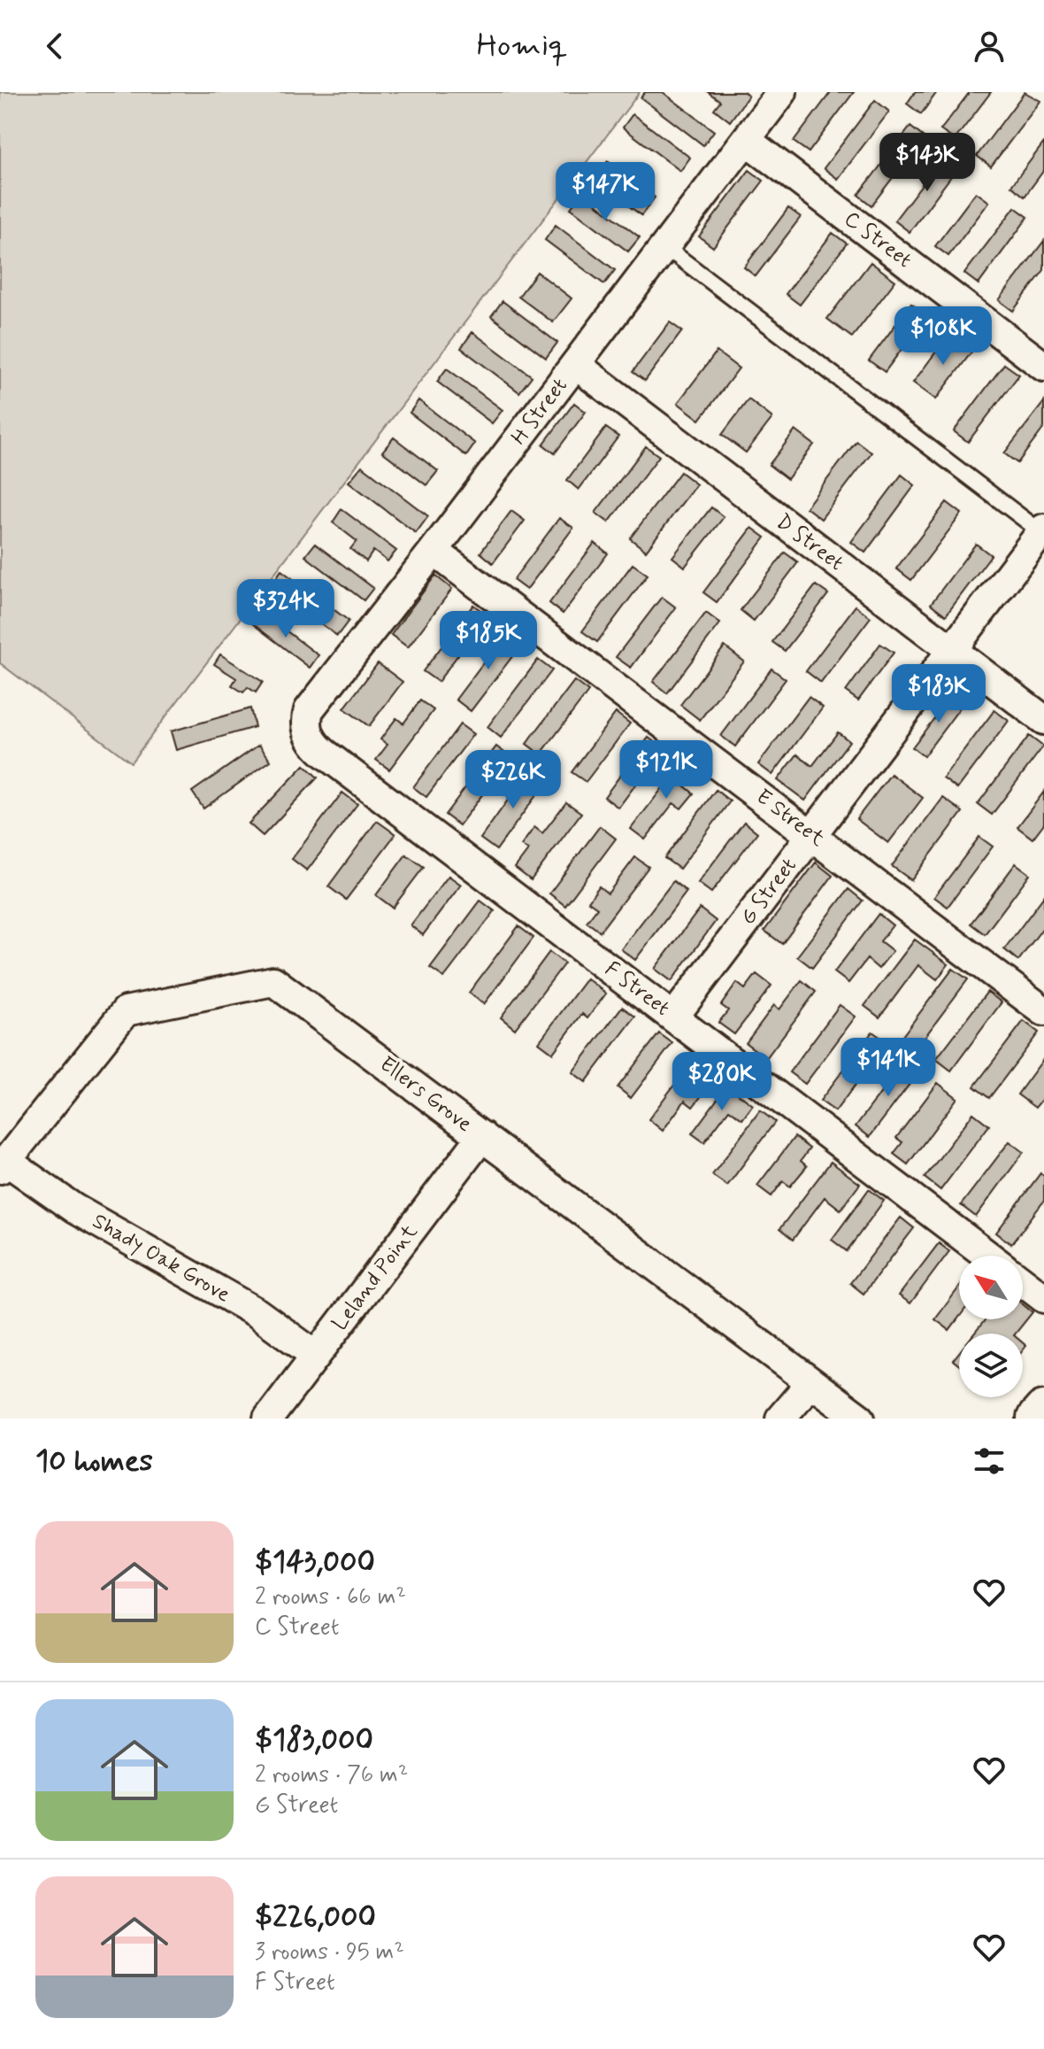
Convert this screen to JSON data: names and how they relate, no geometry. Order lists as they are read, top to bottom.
{
  "streets": {
    "street": [
      "C Street",
      "H Street",
      "D Street",
      "E Street",
      "G Street",
      "F Street",
      "Ellers Grove",
      "Shady Oak Grove",
      "Leland Point"
    ]
  },
  "crossings": [
    ["C Street", "H Street"],
    ["H Street", "D Street"],
    ["H Street", "E Street"],
    ["H Street", "F Street"],
    ["D Street", "G Street"],
    ["E Street", "G Street"],
    ["G Street", "F Street"],
    ["Ellers Grove", "Shady Oak Grove"],
    ["Ellers Grove", "Leland Point"],
    ["Shady Oak Grove", "Leland Point"]
  ],
  "north": "top left",
  "page": {
    "header": "Homiq",
    "price": [
      "$143K",
      "$147K",
      "$108K",
      "$324K",
      "$185K",
      "$183K",
      "$121K",
      "$226K",
      "$141K",
      "$280K"
    ],
    "heading": "10 homes",
    "list": [
      {
        "name": "$143,000",
        "note": "2 rooms · 66 m² · C Street"
      },
      {
        "name": "$183,000",
        "note": "2 rooms · 76 m² · G Street"
      },
      {
        "name": "$226,000",
        "note": "3 rooms · 95 m² · F Street"
      }
    ]
  }
}
